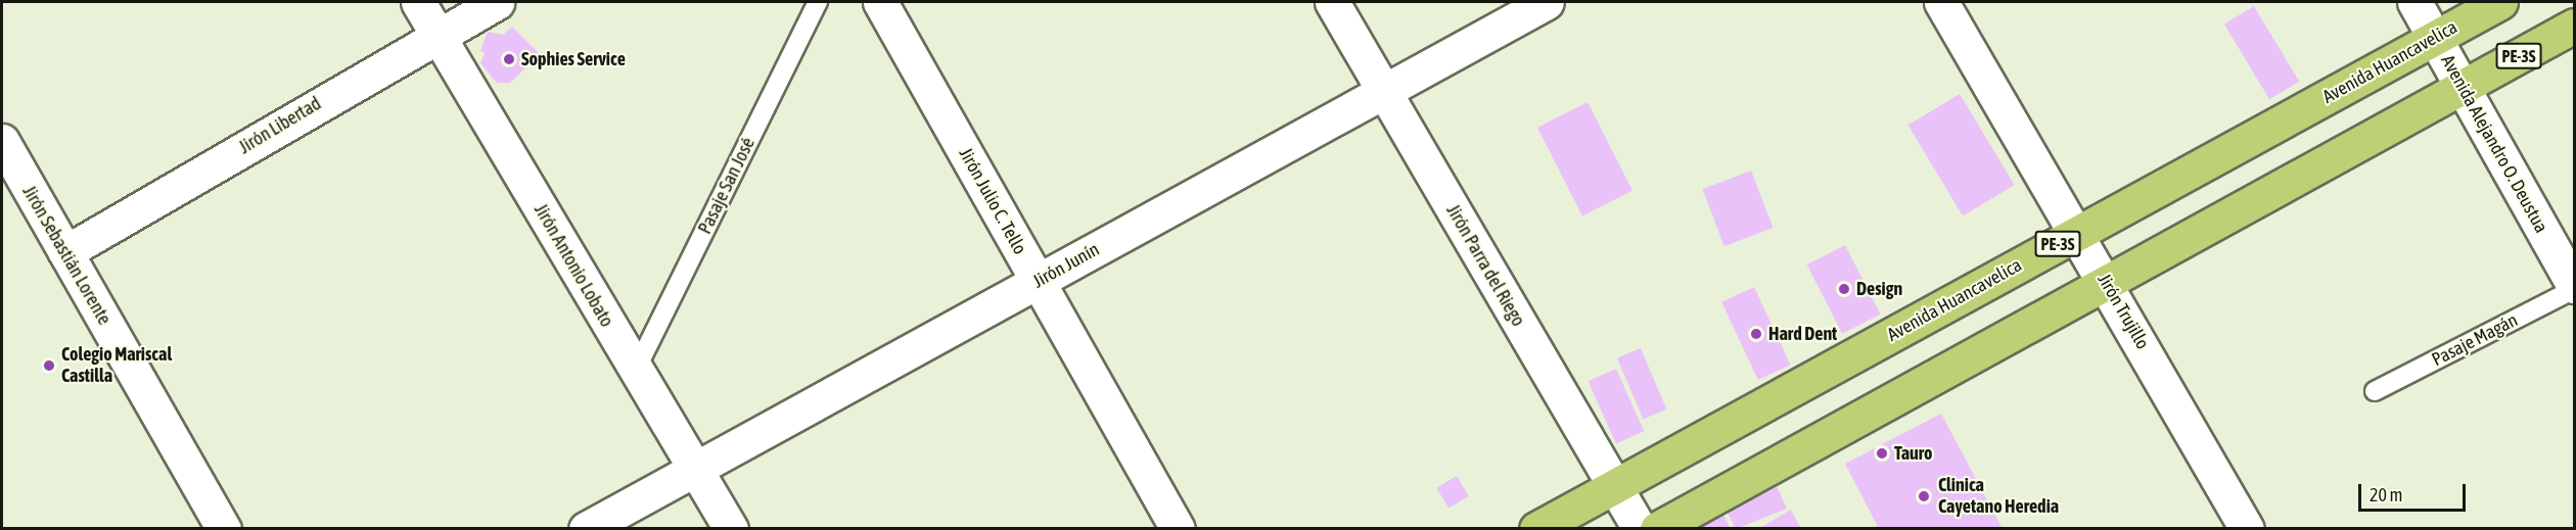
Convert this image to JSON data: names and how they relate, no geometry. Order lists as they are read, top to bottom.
{
  "streets": {
    "highway": ["PE-3S", "Avenida Huancavelica"],
    "street": [
      "Jirón Libertad",
      "Avenida Alejandro O. Deustua",
      "Jirón Julio C. Tello",
      "Jirón Sebastián Lorente",
      "Jirón Antonio Lobato",
      "Jirón Junín",
      "Jirón Parra del Riego",
      "Jirón Trujillo"
    ],
    "lane": ["Pasaje San José", "Pasaje Magán"]
  },
  "crossings": [
    ["PE-3S", "Avenida Alejandro O. Deustua"],
    ["PE-3S", "Jirón Trujillo"],
    ["Avenida Huancavelica", "Avenida Alejandro O. Deustua"],
    ["Avenida Huancavelica", "Jirón Parra del Riego"],
    ["Avenida Huancavelica", "Jirón Trujillo"],
    ["Jirón Libertad", "Jirón Sebastián Lorente"],
    ["Jirón Libertad", "Jirón Antonio Lobato"],
    ["Avenida Alejandro O. Deustua", "Pasaje Magán"],
    ["Pasaje San José", "Jirón Antonio Lobato"],
    ["Jirón Julio C. Tello", "Jirón Junín"],
    ["Jirón Antonio Lobato", "Jirón Junín"],
    ["Jirón Junín", "Jirón Parra del Riego"]
  ],
  "places": [
    "Sophies Service",
    "Design",
    "Hard Dent",
    "Colegio Mariscal Castilla",
    "Tauro",
    "Clinica Cayetano Heredia"
  ],
  "scale_bar": "20 m"
}
